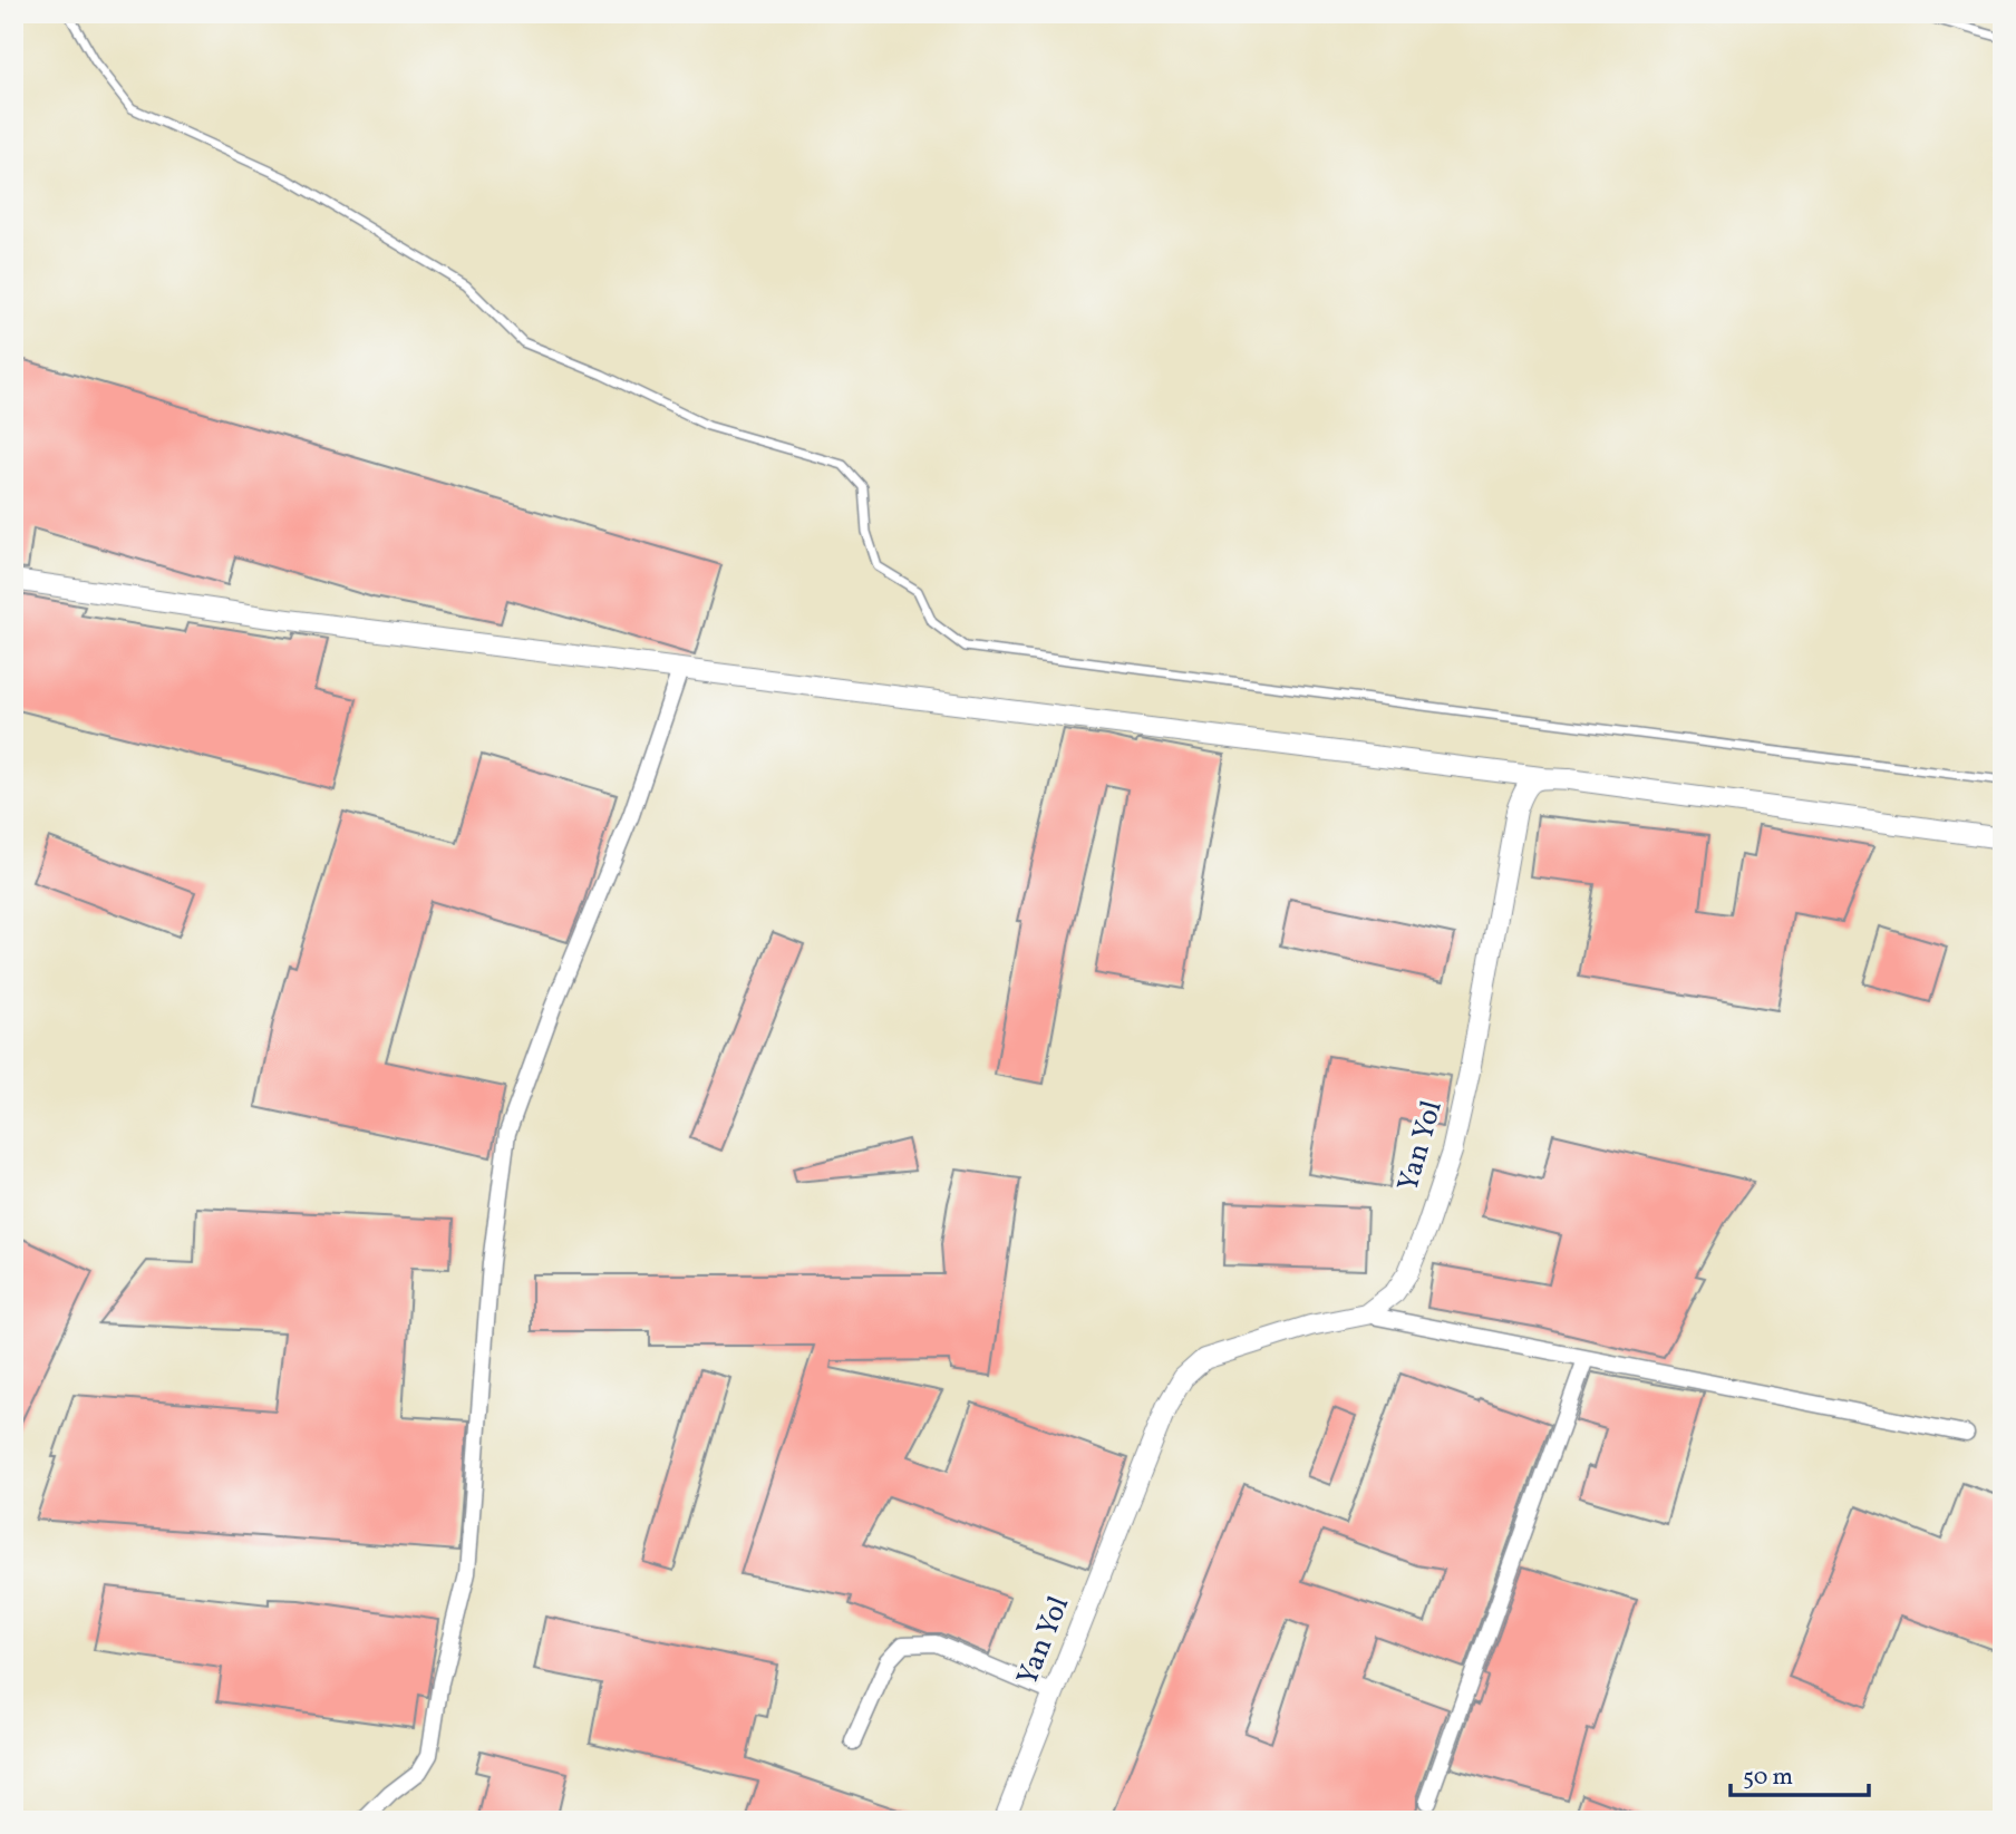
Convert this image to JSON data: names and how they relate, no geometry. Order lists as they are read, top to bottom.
{
  "streets": {
    "street": ["Yan Yol"]
  },
  "scale_bar": "50 m"
}
